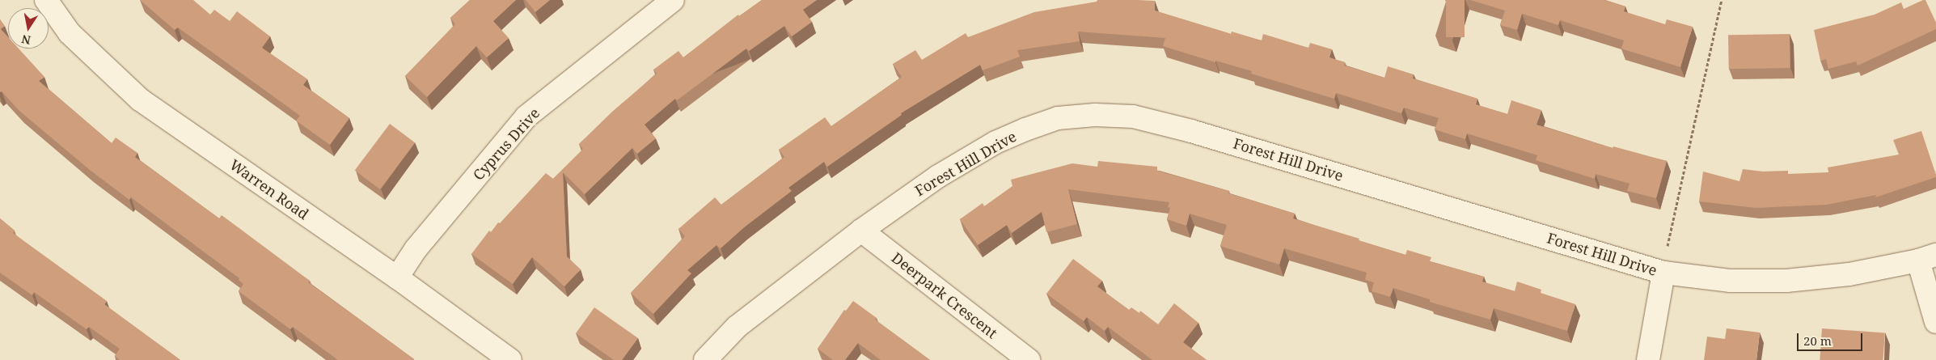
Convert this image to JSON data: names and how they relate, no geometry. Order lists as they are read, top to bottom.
{
  "streets": {
    "street": [
      "Cyprus Drive",
      "Forest Hill Drive",
      "Warren Road",
      "Deerpark Crescent"
    ]
  },
  "crossings": [
    ["Cyprus Drive", "Warren Road"],
    ["Forest Hill Drive", "Deerpark Crescent"]
  ],
  "scale_bar": "20 m",
  "north": "bottom"
}
